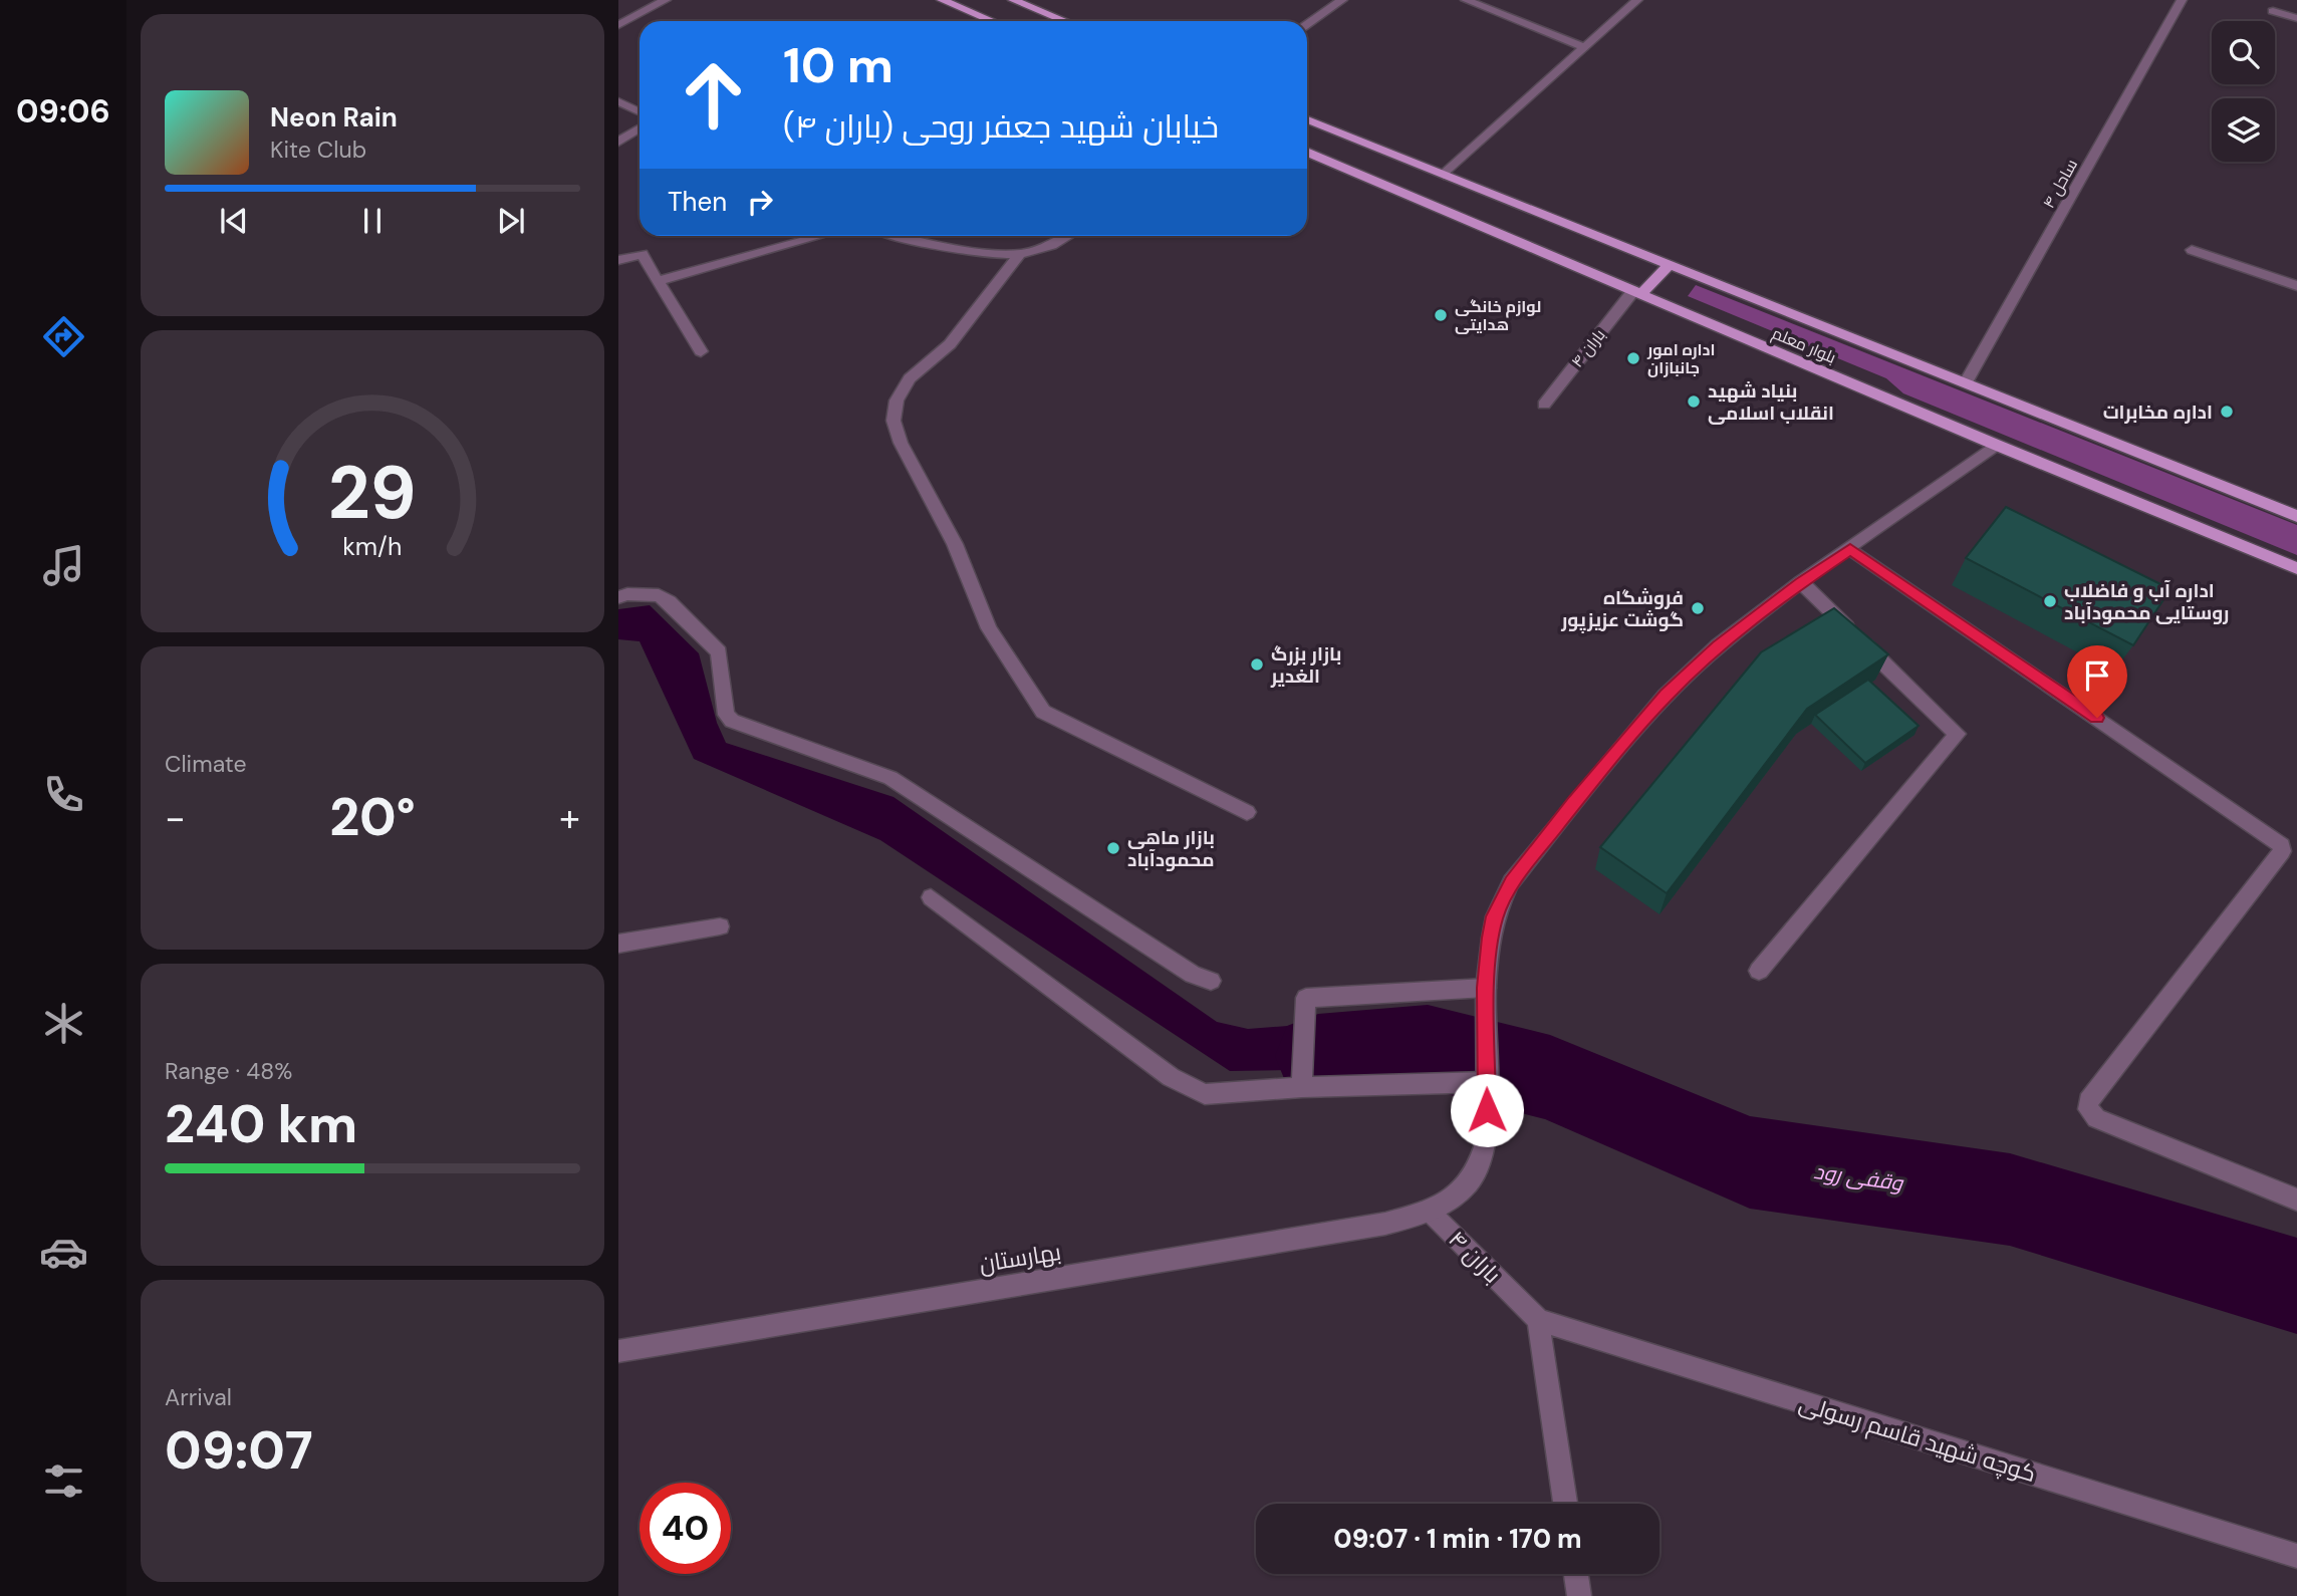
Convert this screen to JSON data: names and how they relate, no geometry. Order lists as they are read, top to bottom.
{
  "streets": {
    "main road": ["بلوار معلم"],
    "street": [
      "ساحل ۴",
      "باران ۴",
      "بهارستان",
      "کوچه شهید قاسم رسولی"
    ]
  },
  "crossings": [
    ["ساحل ۴", "بلوار معلم"],
    ["بلوار معلم", "باران ۴"],
    ["باران ۴", "بهارستان"],
    ["باران ۴", "کوچه شهید قاسم رسولی"]
  ],
  "water": ["وقفی رود"],
  "places": [
    "لوازم خانگی هدایتی",
    "اداره امور جانبازان",
    "بنیاد شهید انقلاب اسلامی",
    "اداره مخابرات",
    "اداره آب و فاضلاب روستایی محمودآباد",
    "فروشگاه گوشت عزیزپور",
    "بازار بزرگ الغدیر",
    "بازار ماهی محمودآباد"
  ],
  "page": {
    "tabs": "09:06",
    "turn": ["10 m", "خیابان شهید جعفر روحی (باران ۴)"],
    "song": ["Neon Rain", "Kite Club"],
    "then": "Then",
    "tile": [
      "Climate",
      ["Range · 48%", "240 km"],
      ["Arrival", "09:07"]
    ],
    "heat": ["−", "20°", "+"],
    "limit": "40",
    "trip": "09:07 · 1 min · 170 m",
    "gauge": ["29", "km/h"]
  }
}
